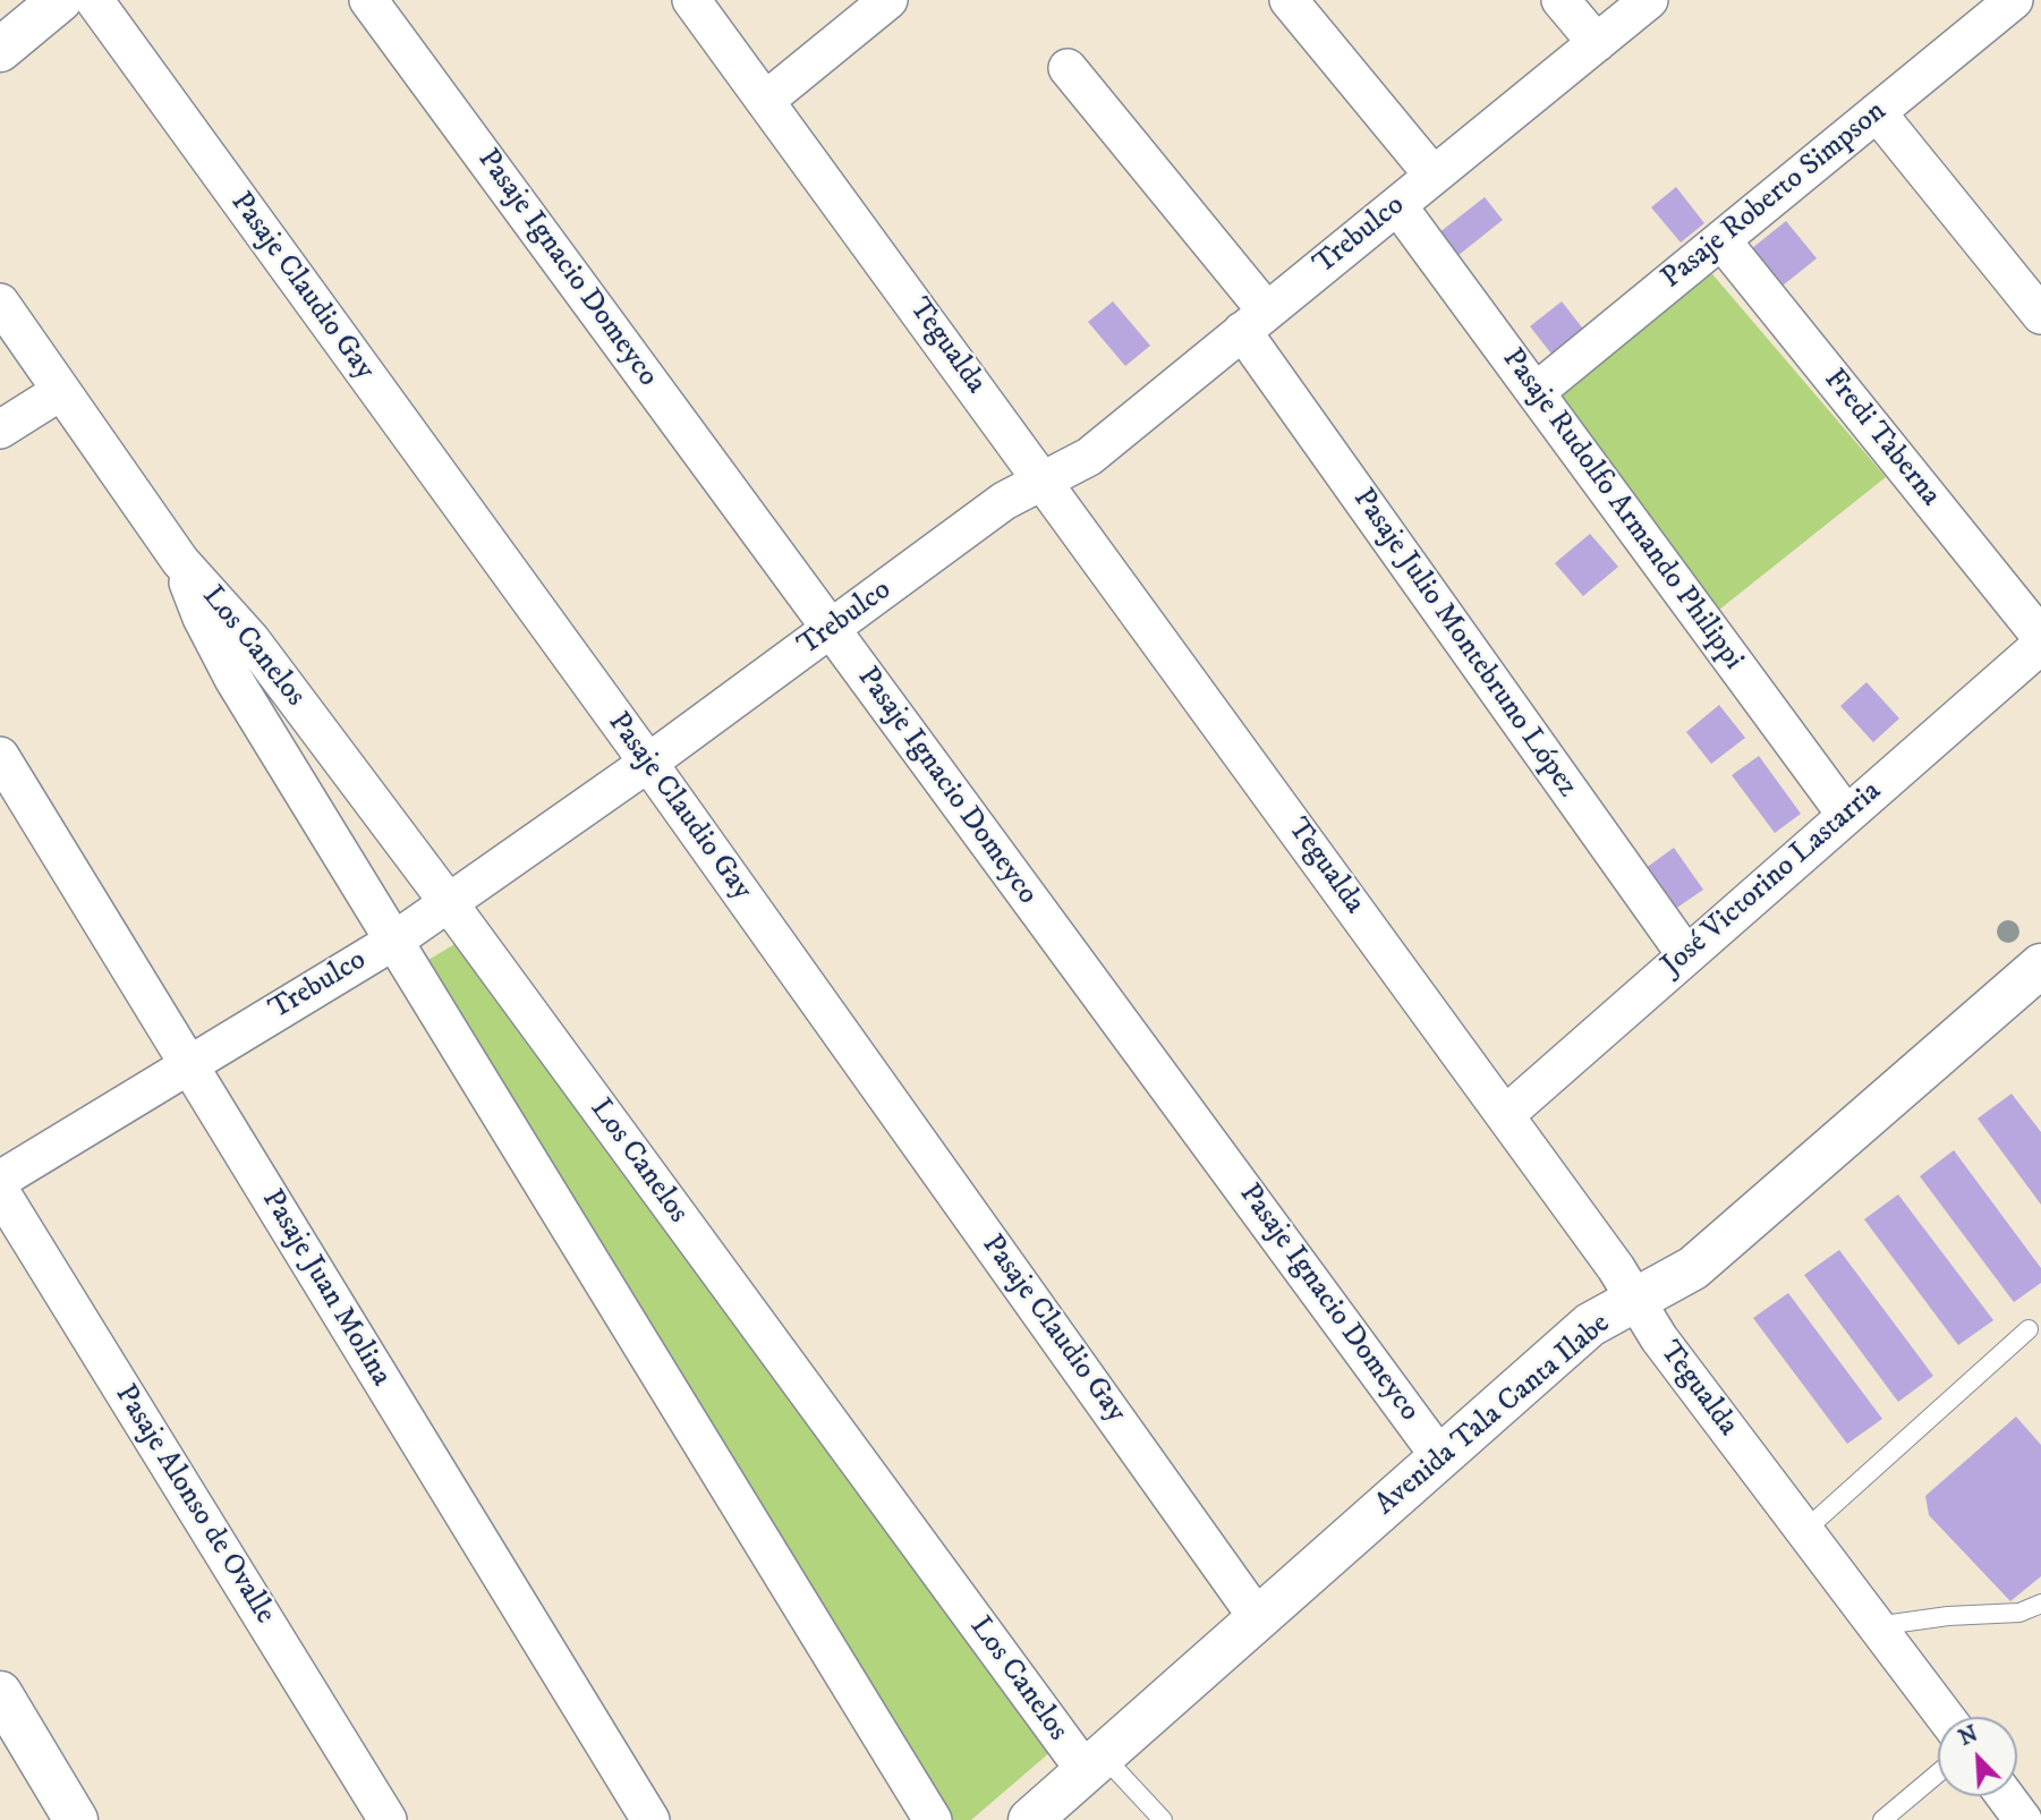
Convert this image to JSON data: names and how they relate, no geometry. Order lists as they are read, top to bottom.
{
  "streets": {
    "street": [
      "Pasaje Roberto Simpson",
      "Trebulco",
      "Pasaje Ignacio Domeyco",
      "Pasaje Claudio Gay",
      "Tegualda",
      "Fredi Taberna",
      "Pasaje Rudolfo Armando Philippi",
      "Pasaje Julio Montebruno López",
      "Los Canelos",
      "José Victorino Lastarria",
      "Pasaje Juan Molina",
      "Avenida Tala Canta Ilabe",
      "Pasaje Alonso de Ovalle"
    ]
  },
  "crossings": [
    ["Pasaje Roberto Simpson", "Fredi Taberna"],
    ["Pasaje Roberto Simpson", "Pasaje Rudolfo Armando Philippi"],
    ["Trebulco", "Pasaje Ignacio Domeyco"],
    ["Trebulco", "Pasaje Claudio Gay"],
    ["Trebulco", "Tegualda"],
    ["Trebulco", "Pasaje Rudolfo Armando Philippi"],
    ["Trebulco", "Pasaje Julio Montebruno López"],
    ["Trebulco", "Los Canelos"],
    ["Trebulco", "Pasaje Juan Molina"],
    ["Pasaje Ignacio Domeyco", "Avenida Tala Canta Ilabe"],
    ["Pasaje Claudio Gay", "Avenida Tala Canta Ilabe"],
    ["Tegualda", "José Victorino Lastarria"],
    ["Tegualda", "Avenida Tala Canta Ilabe"],
    ["Pasaje Rudolfo Armando Philippi", "José Victorino Lastarria"],
    ["Pasaje Julio Montebruno López", "José Victorino Lastarria"],
    ["Los Canelos", "Avenida Tala Canta Ilabe"]
  ],
  "north": "top left"
}
